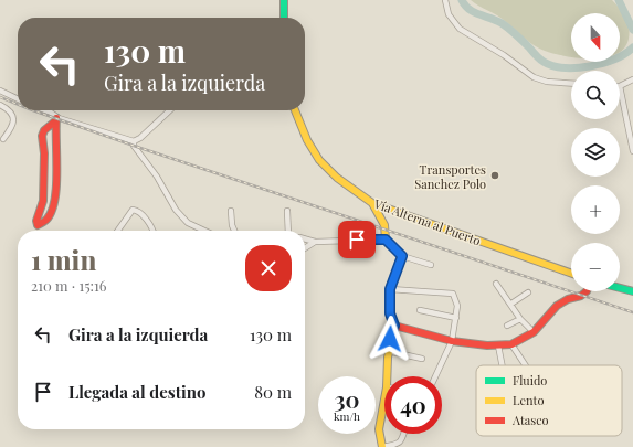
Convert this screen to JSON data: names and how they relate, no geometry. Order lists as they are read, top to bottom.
{
  "streets": {
    "street": ["Vía Alterna al Puerto"]
  },
  "places": ["Transportes Sanchez Polo"],
  "legend": ["Fluido", "Lento", "Atasco"],
  "north": "bottom",
  "page": {
    "map_buttons": ["+", "−"],
    "turn": ["130 m", "Gira a la izquierda"],
    "heading": ["1 min", "210 m · 15:16"],
    "list": [
      {
        "name": "Gira a la izquierda",
        "value": "130 m"
      },
      {
        "name": "Llegada al destino",
        "value": "80 m"
      }
    ],
    "speed": "30 km/h",
    "limit": "40"
  }
}
